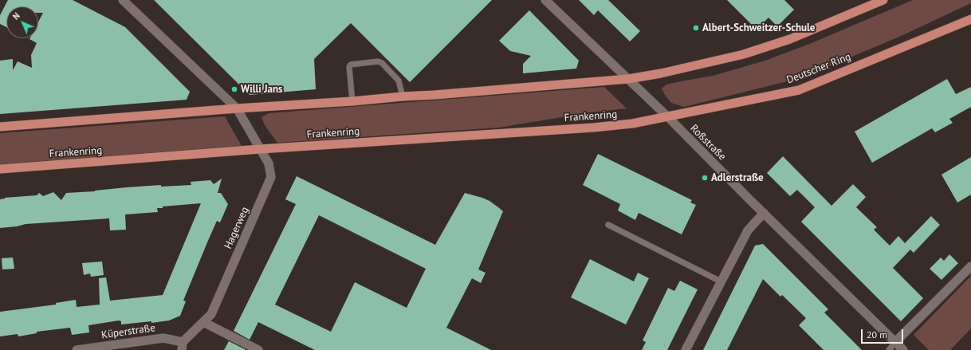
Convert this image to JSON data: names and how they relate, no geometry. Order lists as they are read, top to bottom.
{
  "streets": {
    "main road": ["Deutscher Ring", "Frankenring"],
    "street": ["Roßstraße", "Hagerweg", "Küperstraße"]
  },
  "crossings": [
    ["Deutscher Ring", "Frankenring"],
    ["Deutscher Ring", "Roßstraße"],
    ["Frankenring", "Roßstraße"],
    ["Frankenring", "Hagerweg"],
    ["Hagerweg", "Küperstraße"]
  ],
  "places": ["Albert-Schweitzer-Schule", "Willi Jans", "Adlerstraße"],
  "scale_bar": "20 m",
  "north": "top left"
}
